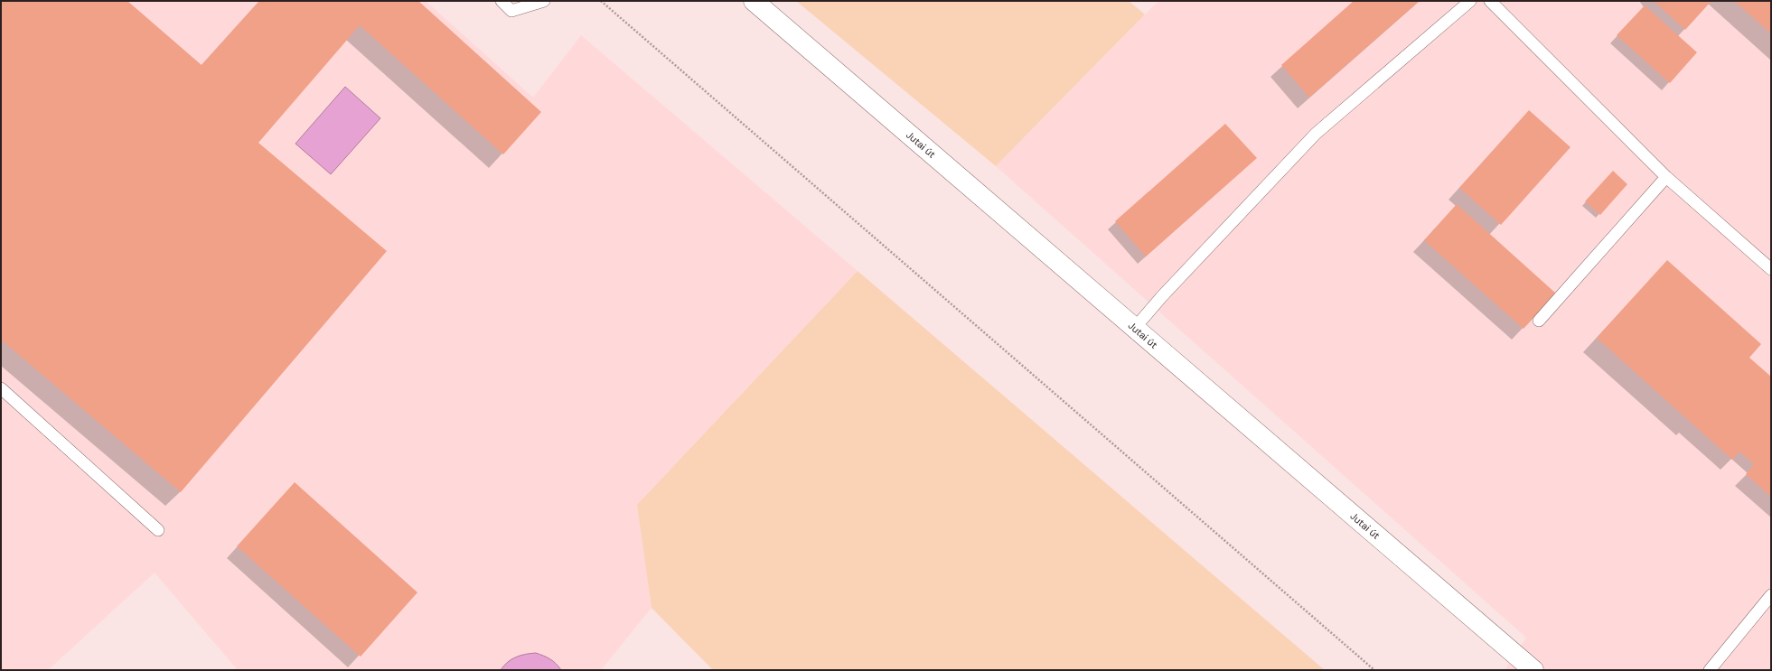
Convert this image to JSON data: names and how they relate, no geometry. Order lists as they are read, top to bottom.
{
  "streets": {
    "main road": ["Jutai út"]
  }
}
